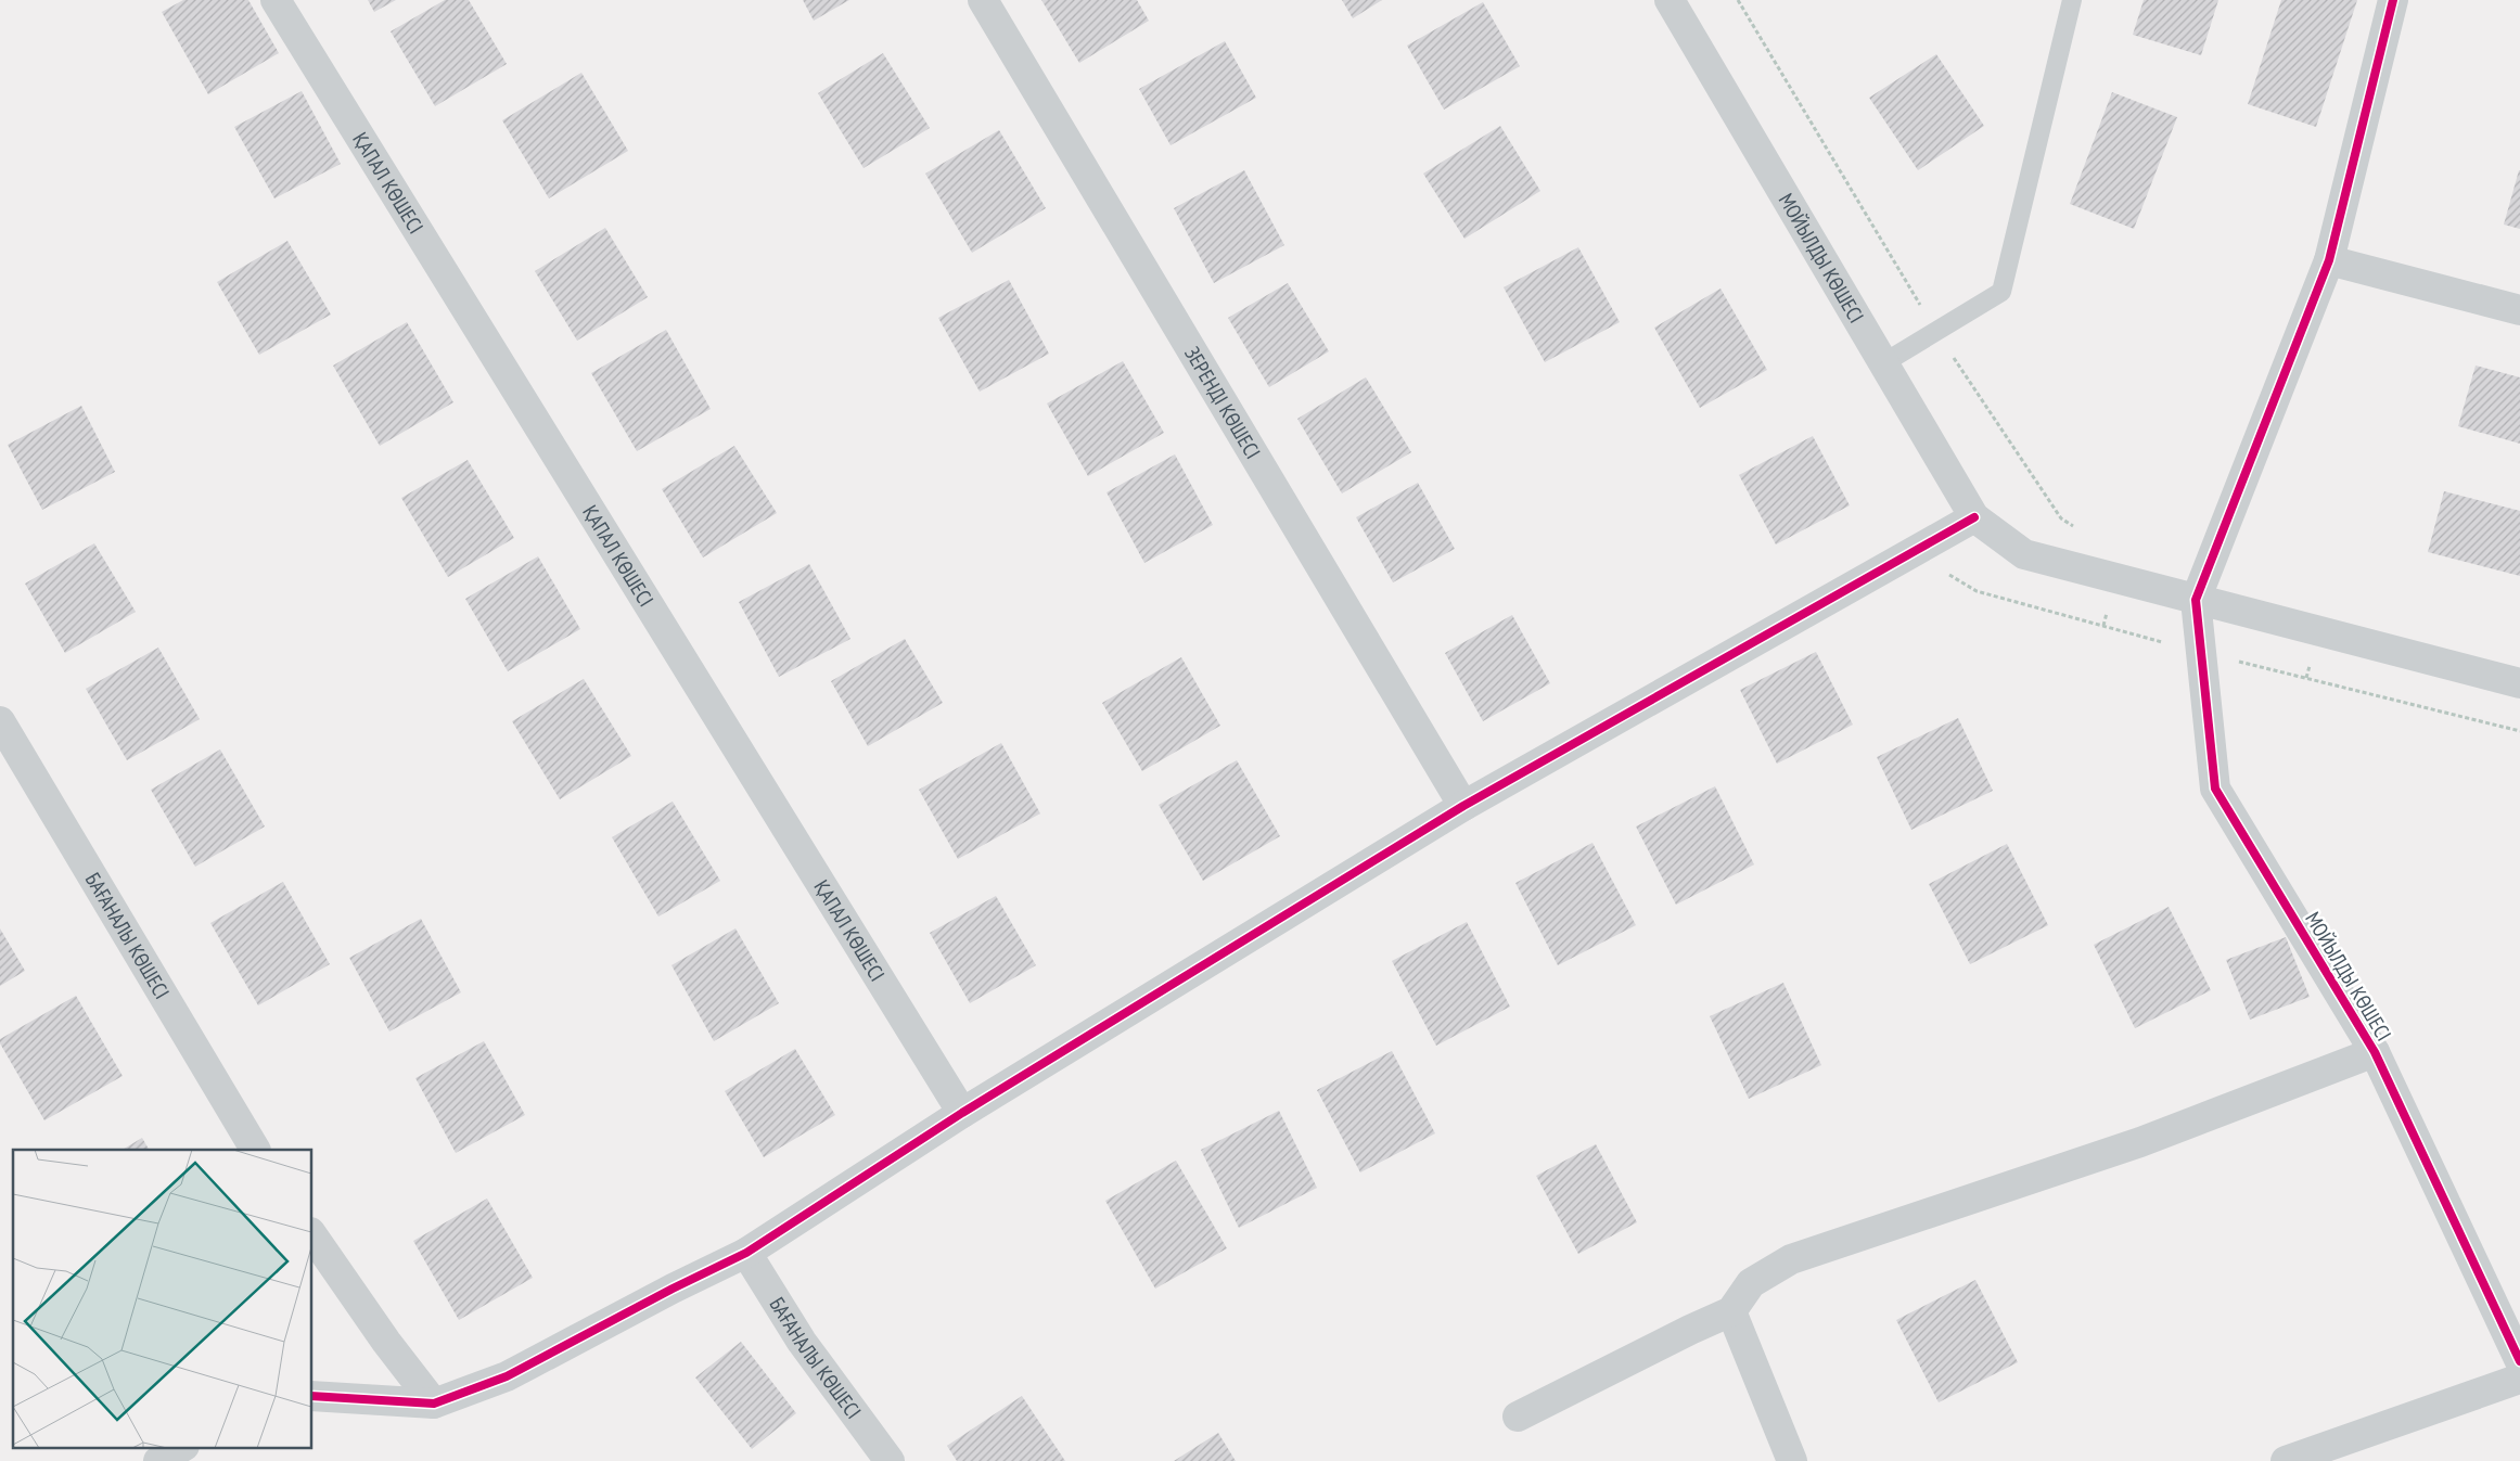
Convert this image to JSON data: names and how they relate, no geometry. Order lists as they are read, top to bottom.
{
  "streets": {
    "street": [
      "ҚАПАЛ КӨШЕСІ",
      "МОЙЫЛДЫ КӨШЕСІ",
      "ЗЕРЕНДІ КӨШЕСІ",
      "БАҒАНАЛЫ КӨШЕСІ"
    ]
  }
}
